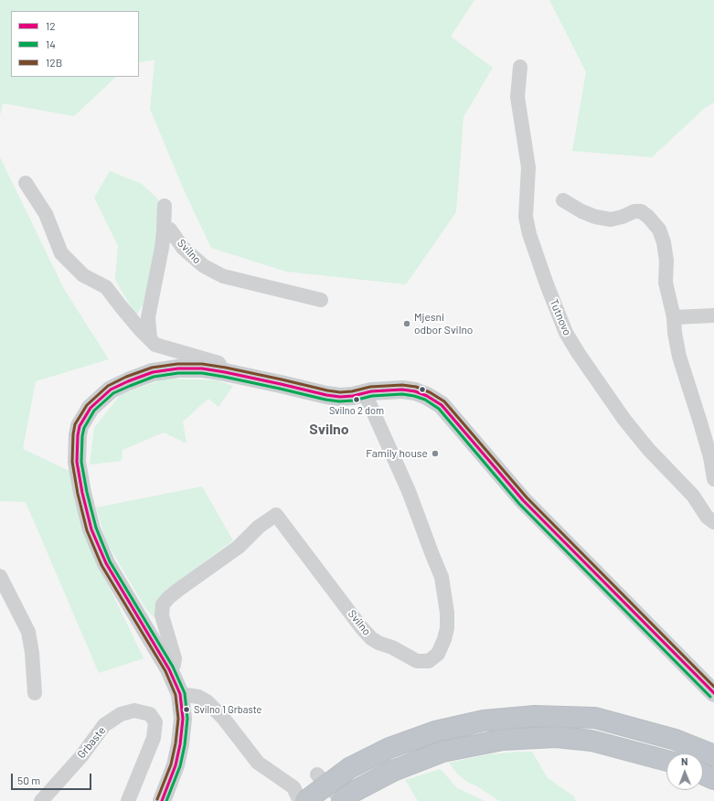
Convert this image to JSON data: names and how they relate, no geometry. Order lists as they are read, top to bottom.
{
  "streets": {
    "street": ["Svilno", "Tutnovo", "Grbaste"]
  },
  "districts": ["Svilno"],
  "places": [
    "Mjesni odbor Svilno",
    "Svilno 2 dom",
    "Family house",
    "Svilno 1 Grbaste"
  ],
  "lines": ["transit line 12B", "transit line 12", "transit line 14"],
  "legend": ["12", "14", "12B"],
  "scale_bar": "50 m",
  "north": "top"
}
